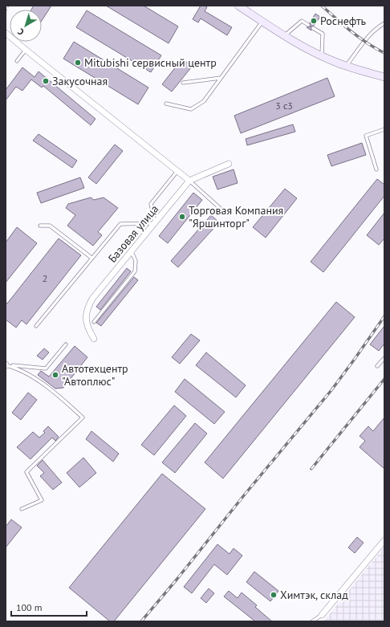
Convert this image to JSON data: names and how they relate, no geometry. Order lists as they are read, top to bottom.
{
  "streets": {
    "street": ["Базовая улица"]
  },
  "places": [
    "Роснефть",
    "Mitubishi сервисный центр",
    "Закусочная",
    "Торговая Компания \"Яршинторг\"",
    "Автотехцентр \"Автоплюс\"",
    "Химтэк, склад"
  ],
  "house_numbers": ["3 с3", "2"],
  "scale_bar": "100 m",
  "north": "bottom left"
}
